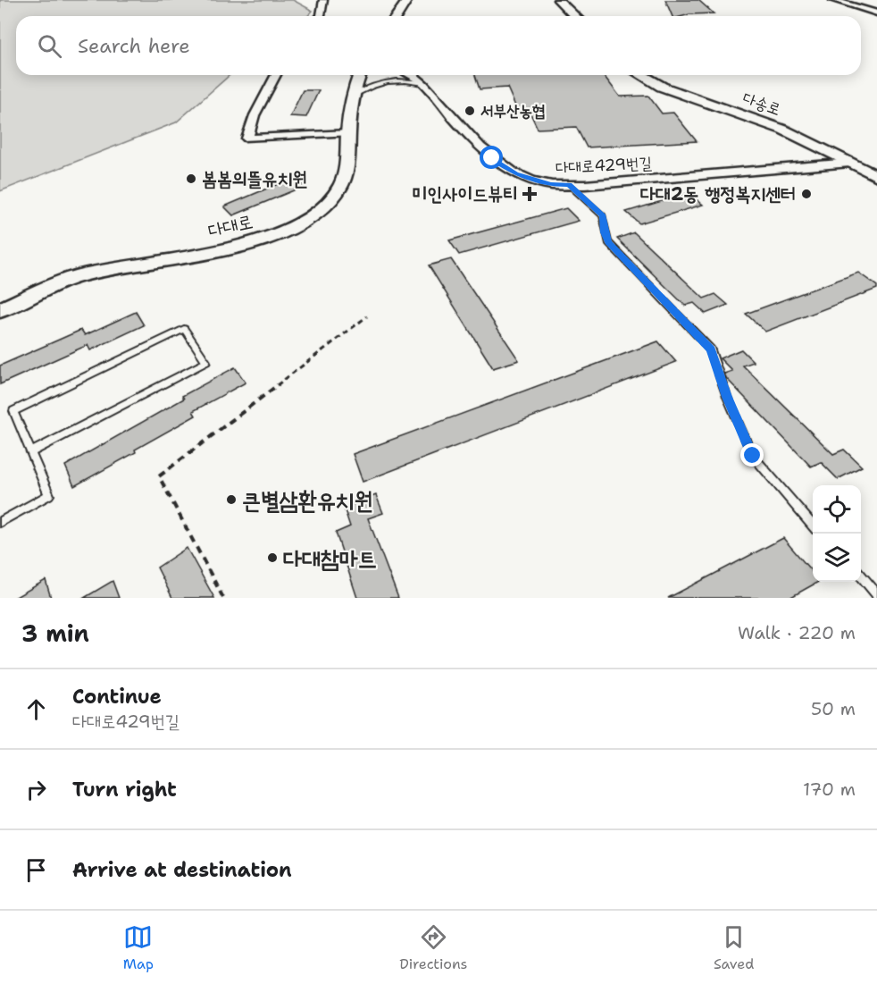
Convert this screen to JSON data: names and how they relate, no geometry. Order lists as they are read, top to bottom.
{
  "streets": {
    "main road": ["다송로", "다대로"],
    "street": ["다대로429번길"]
  },
  "crossings": [
    ["다송로", "다대로429번길"]
  ],
  "places": {
    "other": [
      "서부산농협",
      "봄봄의뜰유치원",
      "다대2동 행정복지센터",
      "큰별삼환유치원",
      "다대참마트"
    ],
    "health": ["미인사이드뷰티"]
  },
  "page": {
    "search": "Search here",
    "heading": ["3 min", "Walk · 220 m"],
    "list": [
      ["Continue", "다대로429번길", "50 m"],
      ["Turn right", "170 m"],
      "Arrive at destination"
    ],
    "nav": ["Map", "Directions", "Saved"]
  }
}
